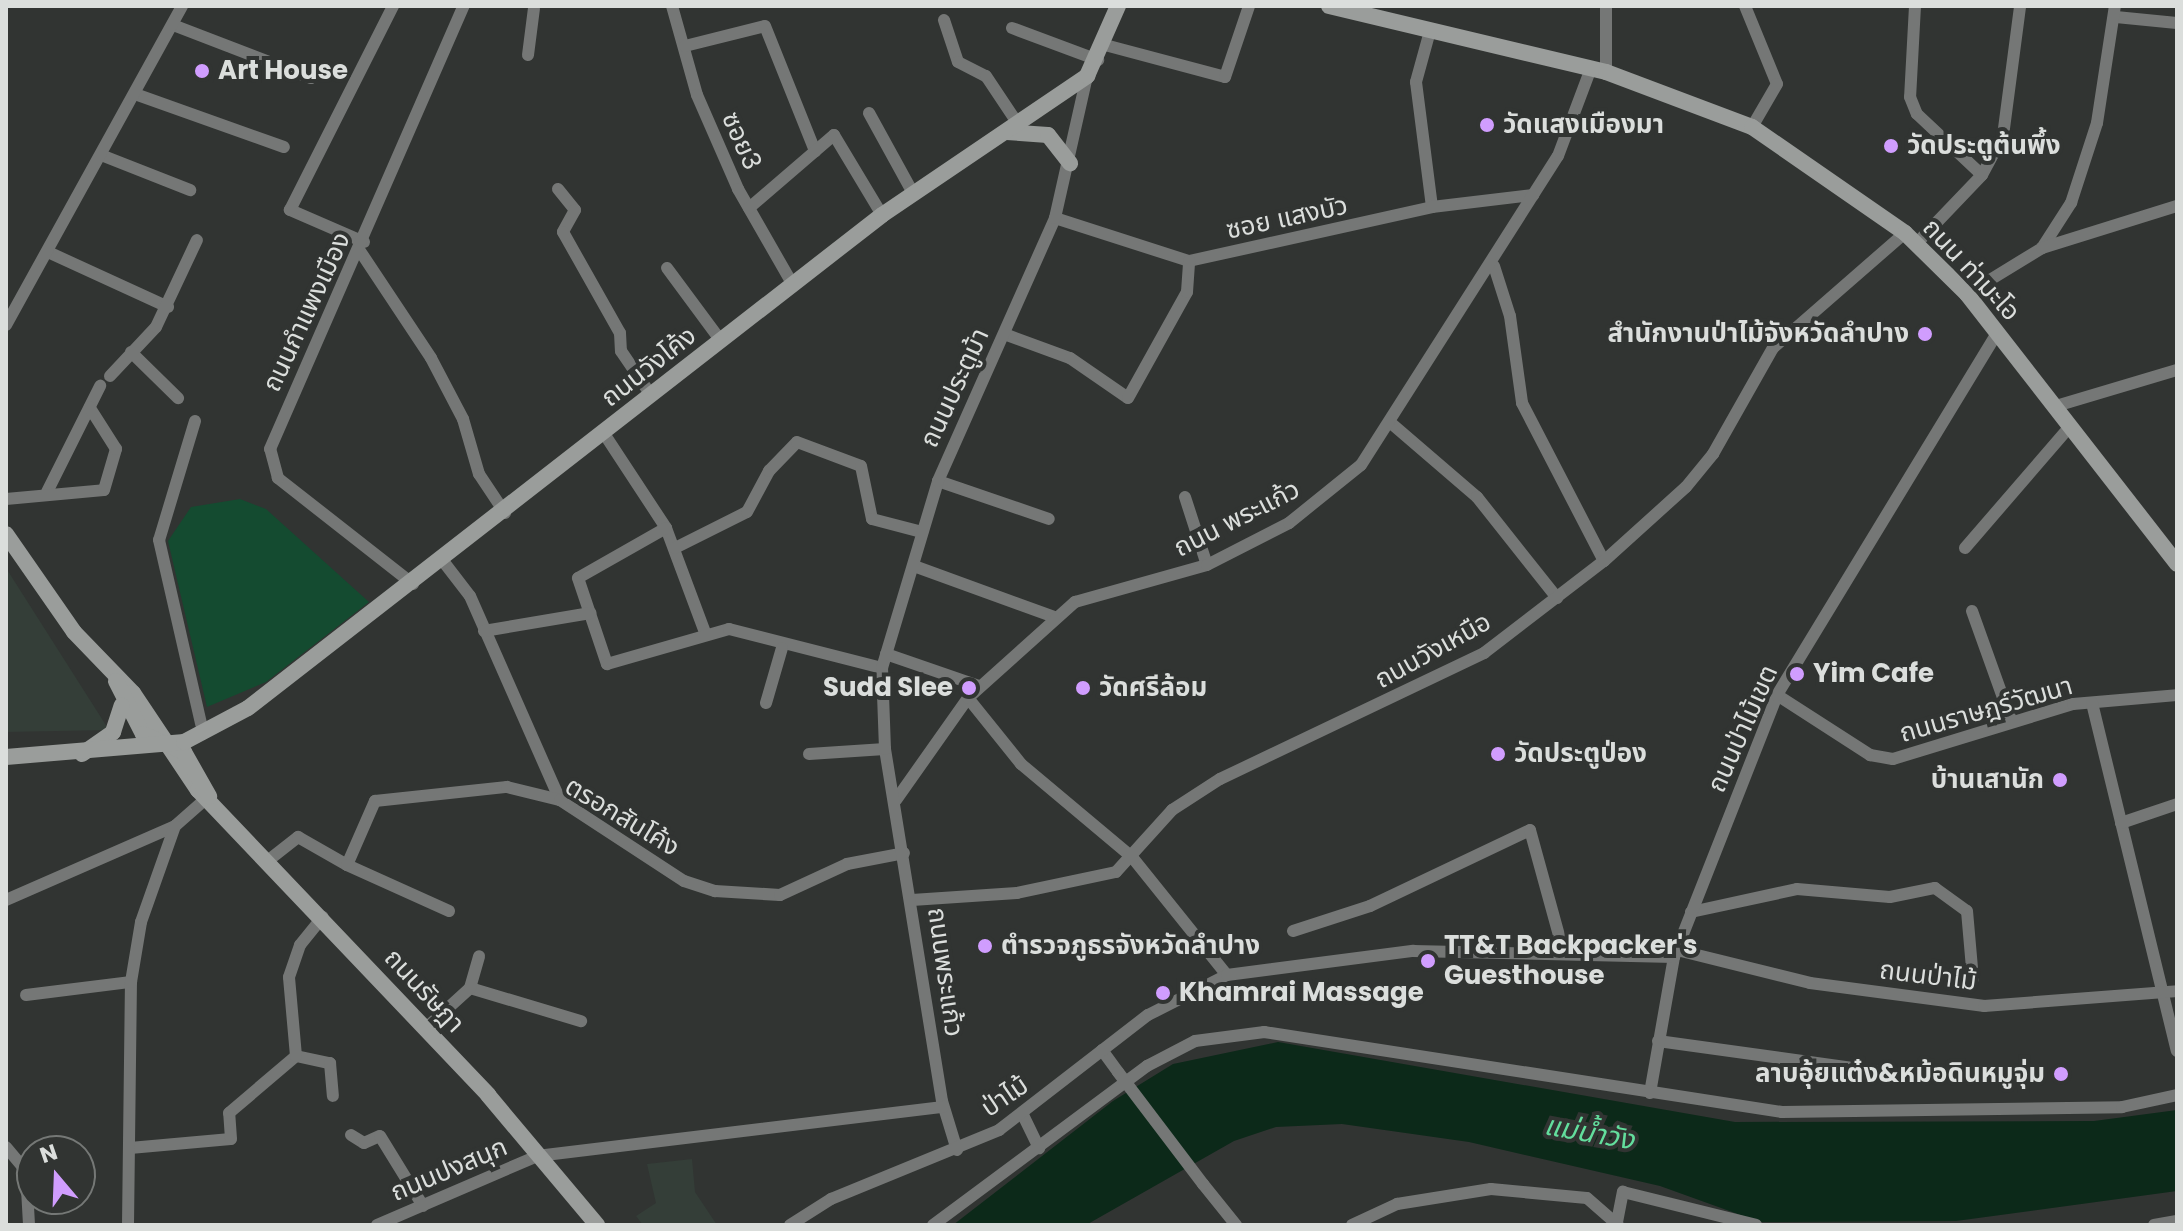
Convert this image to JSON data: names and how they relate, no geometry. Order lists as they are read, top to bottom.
{
  "streets": {
    "street": [
      "ซอย3",
      "ซอย แสงบัว",
      "ถนน ท่ามะโอ",
      "ถนนกำแพงเมือง",
      "ถนนวังโค้ง",
      "ถนนประตูม้า",
      "ถนน พระแก้ว",
      "ถนนวังเหนือ",
      "ถนนราษฎร์วัฒนา",
      "ถนนป่าไม้เขต",
      "ตรอกสันโค้ง",
      "ถนนพระแก้ว",
      "ถนนป่าไม้",
      "ถนนรัษฎา",
      "ป่าไม้",
      "ถนนปงสนุก"
    ]
  },
  "crossings": [
    ["ซอย3", "ถนนวังโค้ง"],
    ["ซอย แสงบัว", "ถนน พระแก้ว"],
    ["ถนน ท่ามะโอ", "ถนน พระแก้ว"],
    ["ถนน ท่ามะโอ", "ถนนวังเหนือ"],
    ["ถนน ท่ามะโอ", "ถนนป่าไม้เขต"],
    ["ถนนกำแพงเมือง", "ถนนวังโค้ง"],
    ["ถนนวังโค้ง", "ถนนประตูม้า"],
    ["ถนนวังโค้ง", "ถนนรัษฎา"],
    ["ถนนประตูม้า", "ถนน พระแก้ว"],
    ["ถนนประตูม้า", "ถนนพระแก้ว"],
    ["ถนน พระแก้ว", "ถนนพระแก้ว"],
    ["ถนนวังเหนือ", "ถนนพระแก้ว"],
    ["ถนนราษฎร์วัฒนา", "ถนนป่าไม้เขต"],
    ["ถนนป่าไม้เขต", "ถนนป่าไม้"],
    ["ตรอกสันโค้ง", "ถนนพระแก้ว"],
    ["ถนนพระแก้ว", "ป่าไม้"],
    ["ถนนพระแก้ว", "ถนนปงสนุก"],
    ["ถนนป่าไม้", "ป่าไม้"],
    ["ถนนรัษฎา", "ถนนปงสนุก"]
  ],
  "water": ["แม่น้ำวัง"],
  "places": [
    "Art House",
    "วัดแสงเมืองมา",
    "วัดประตูต้นพึ้ง",
    "สำนักงานป่าไม้จังหวัดลำปาง",
    "Yim Cafe",
    "Sudd Slee",
    "วัดศรีล้อม",
    "วัดประตูป่อง",
    "บ้านเสานัก",
    "ตำรวจภูธรจังหวัดลำปาง",
    "TT&T Backpacker's Guesthouse",
    "Khamrai Massage",
    "ลาบอุ้ยแต๋ง&หม้อดินหมูจุ่ม"
  ],
  "north": "top"
}
